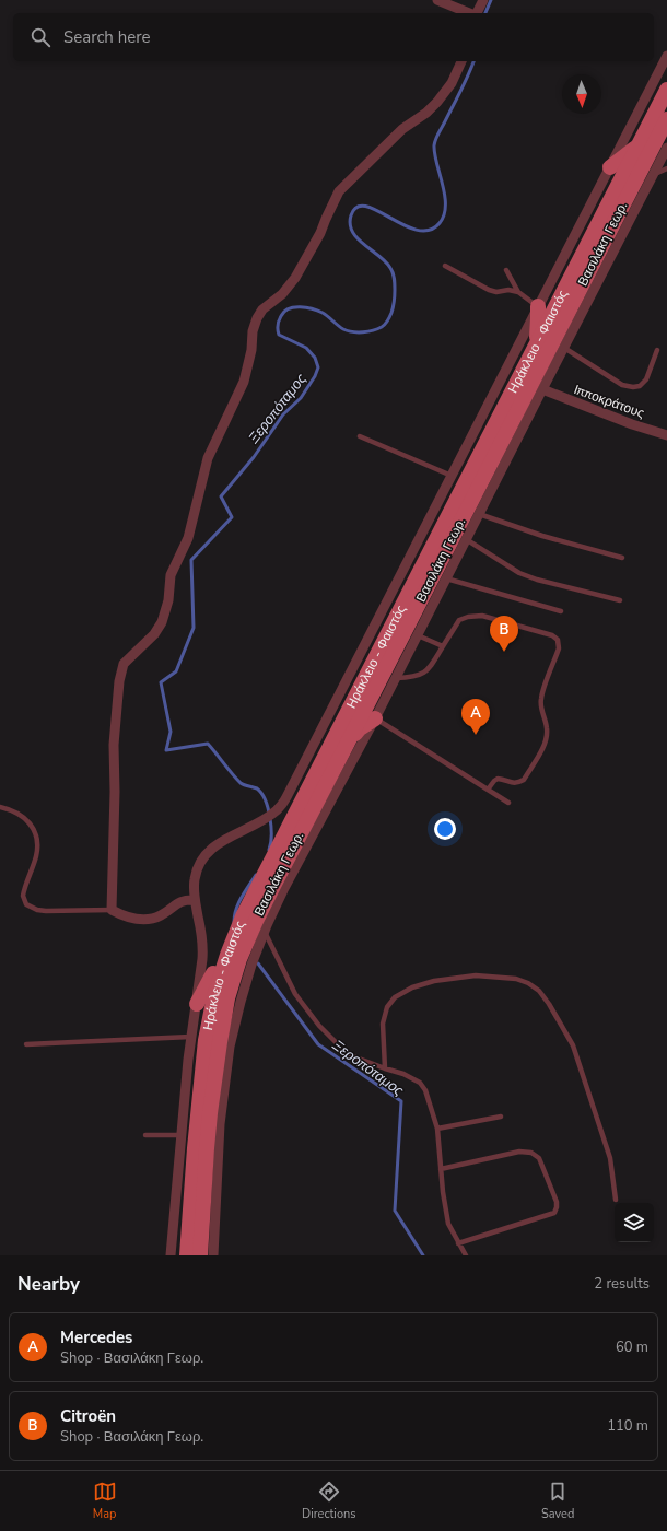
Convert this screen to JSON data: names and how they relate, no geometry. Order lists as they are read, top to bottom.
{
  "streets": {
    "main road": ["Ηράκλειο - Φαιστός"],
    "street": ["Βασιλάκη Γεωρ.", "Ιπποκράτους"]
  },
  "crossings": [
    ["Βασιλάκη Γεωρ.", "Ιπποκράτους"]
  ],
  "water": ["Ξεροπόταμος"],
  "north": "bottom",
  "page": {
    "search": "Search here",
    "pins": ["B", "A"],
    "heading": ["Nearby", "2 results"],
    "list": [
      {
        "mark": "A",
        "name": "Mercedes",
        "note": "Shop · Βασιλάκη Γεωρ.",
        "value": "60 m"
      },
      {
        "mark": "B",
        "name": "Citroën",
        "note": "Shop · Βασιλάκη Γεωρ.",
        "value": "110 m"
      }
    ],
    "nav": ["Map", "Directions", "Saved"]
  }
}
